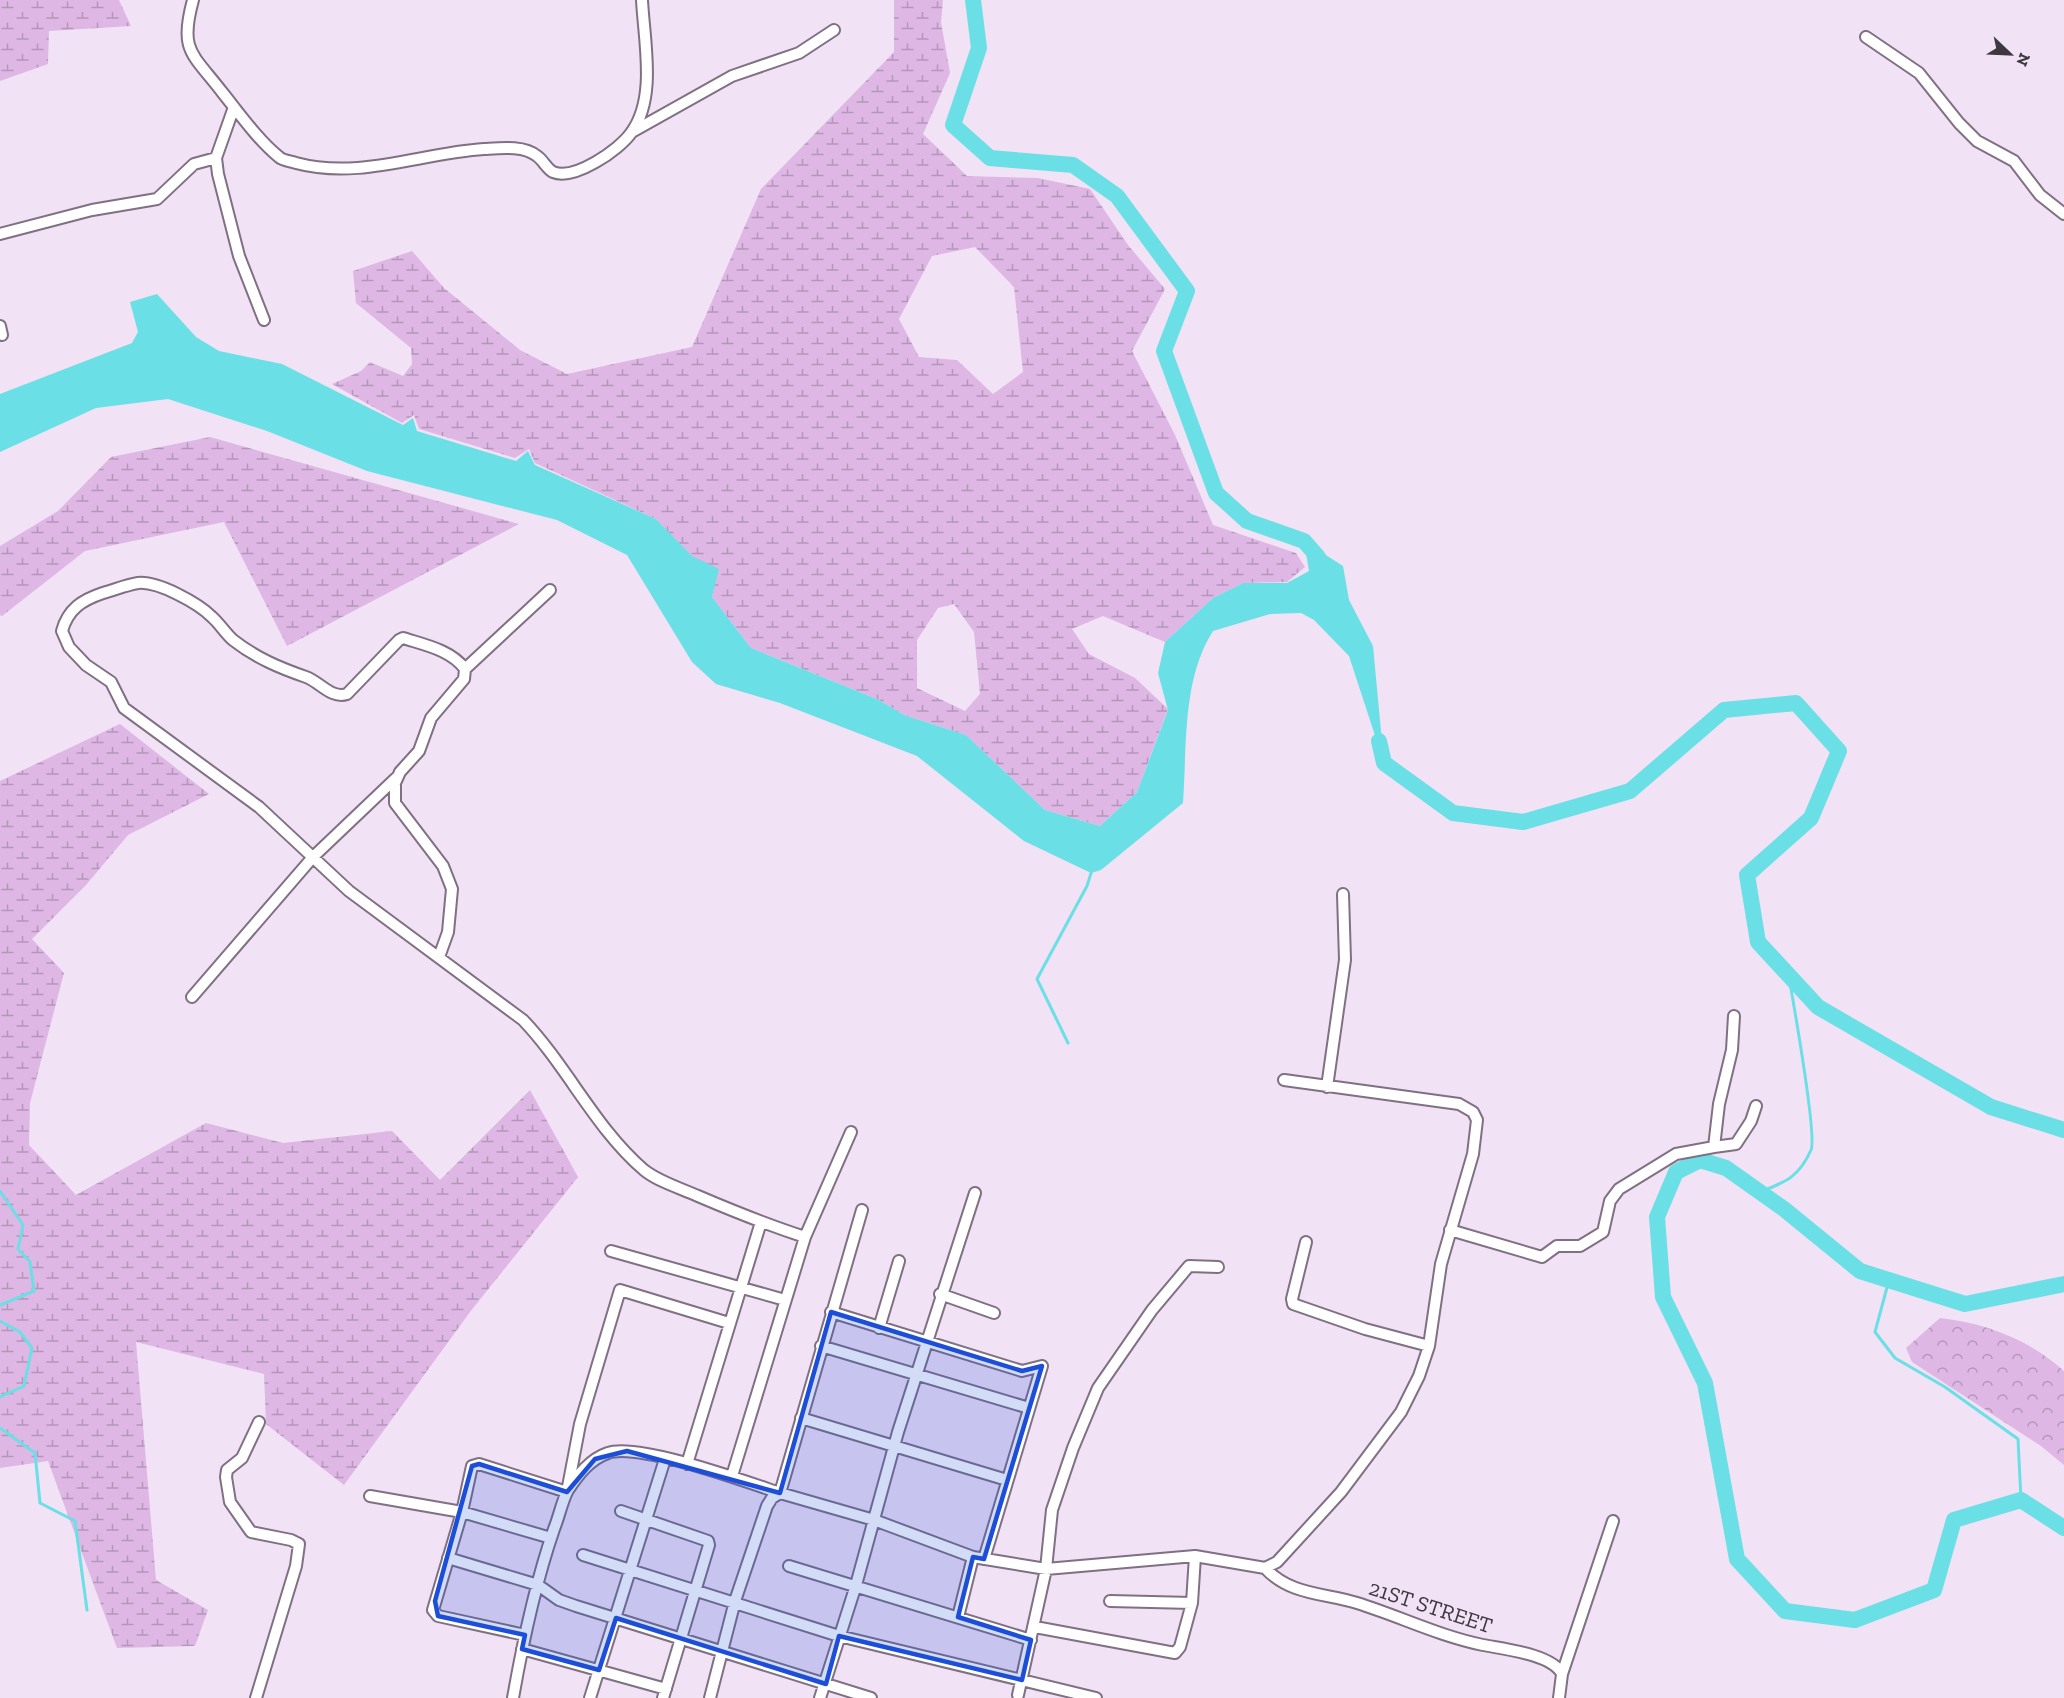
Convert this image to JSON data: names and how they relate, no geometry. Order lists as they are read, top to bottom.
{
  "streets": {
    "street": ["21ST STREET"]
  },
  "north": "bottom right"
}
